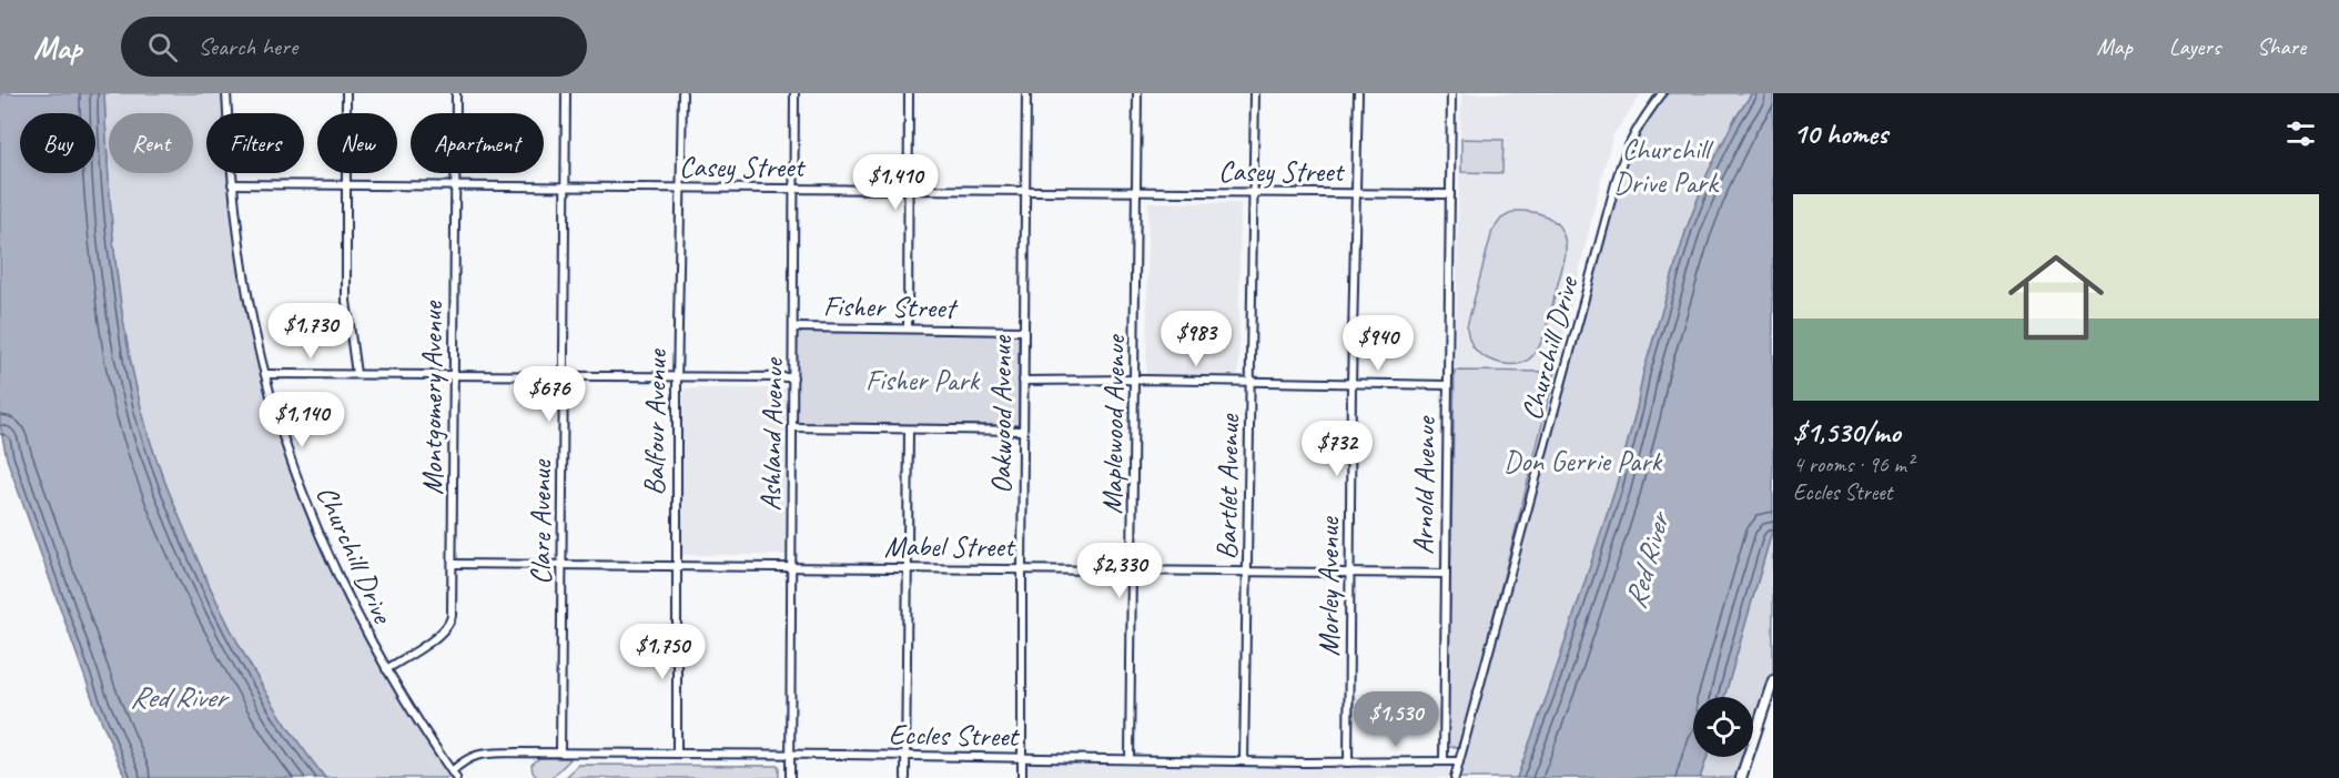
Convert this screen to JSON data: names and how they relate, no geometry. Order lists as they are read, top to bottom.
{
  "streets": {
    "street": [
      "Casey Street",
      "Fisher Street",
      "Churchill Drive",
      "Montgomery Avenue",
      "Oakwood Avenue",
      "Balfour Avenue",
      "Maplewood Avenue",
      "Ashland Avenue",
      "Arnold Avenue",
      "Bartlet Avenue",
      "Clare Avenue",
      "Mabel Street",
      "Morley Avenue",
      "Eccles Street"
    ]
  },
  "crossings": [
    ["Casey Street", "Churchill Drive"],
    ["Casey Street", "Montgomery Avenue"],
    ["Casey Street", "Oakwood Avenue"],
    ["Casey Street", "Balfour Avenue"],
    ["Casey Street", "Maplewood Avenue"],
    ["Casey Street", "Ashland Avenue"],
    ["Casey Street", "Arnold Avenue"],
    ["Casey Street", "Bartlet Avenue"],
    ["Casey Street", "Clare Avenue"],
    ["Casey Street", "Morley Avenue"],
    ["Fisher Street", "Oakwood Avenue"],
    ["Fisher Street", "Ashland Avenue"],
    ["Churchill Drive", "Montgomery Avenue"],
    ["Churchill Drive", "Eccles Street"],
    ["Montgomery Avenue", "Mabel Street"],
    ["Oakwood Avenue", "Mabel Street"],
    ["Oakwood Avenue", "Eccles Street"],
    ["Balfour Avenue", "Mabel Street"],
    ["Balfour Avenue", "Eccles Street"],
    ["Maplewood Avenue", "Mabel Street"],
    ["Maplewood Avenue", "Eccles Street"],
    ["Ashland Avenue", "Mabel Street"],
    ["Ashland Avenue", "Eccles Street"],
    ["Arnold Avenue", "Mabel Street"],
    ["Arnold Avenue", "Eccles Street"],
    ["Bartlet Avenue", "Mabel Street"],
    ["Bartlet Avenue", "Eccles Street"],
    ["Clare Avenue", "Mabel Street"],
    ["Clare Avenue", "Eccles Street"],
    ["Mabel Street", "Morley Avenue"],
    ["Morley Avenue", "Eccles Street"]
  ],
  "water": ["Red River"],
  "parks": ["Churchill Drive Park", "Fisher Park", "Don Gerrie Park"],
  "page": {
    "header": "Map",
    "search": "Search here",
    "nav": ["Map", "Layers", "Share"],
    "heading": "10 homes",
    "chip": [
      "Buy",
      "Rent",
      "Filters",
      "New",
      "Apartment"
    ],
    "price": [
      "$1,410",
      "$1,730",
      "$983",
      "$940",
      "$676",
      "$1,140",
      "$732",
      "$2,330",
      "$1,750",
      "$1,530"
    ],
    "list": [
      {
        "name": "$1,530/mo",
        "note": "4 rooms · 96 m² · Eccles Street"
      }
    ]
  }
}
